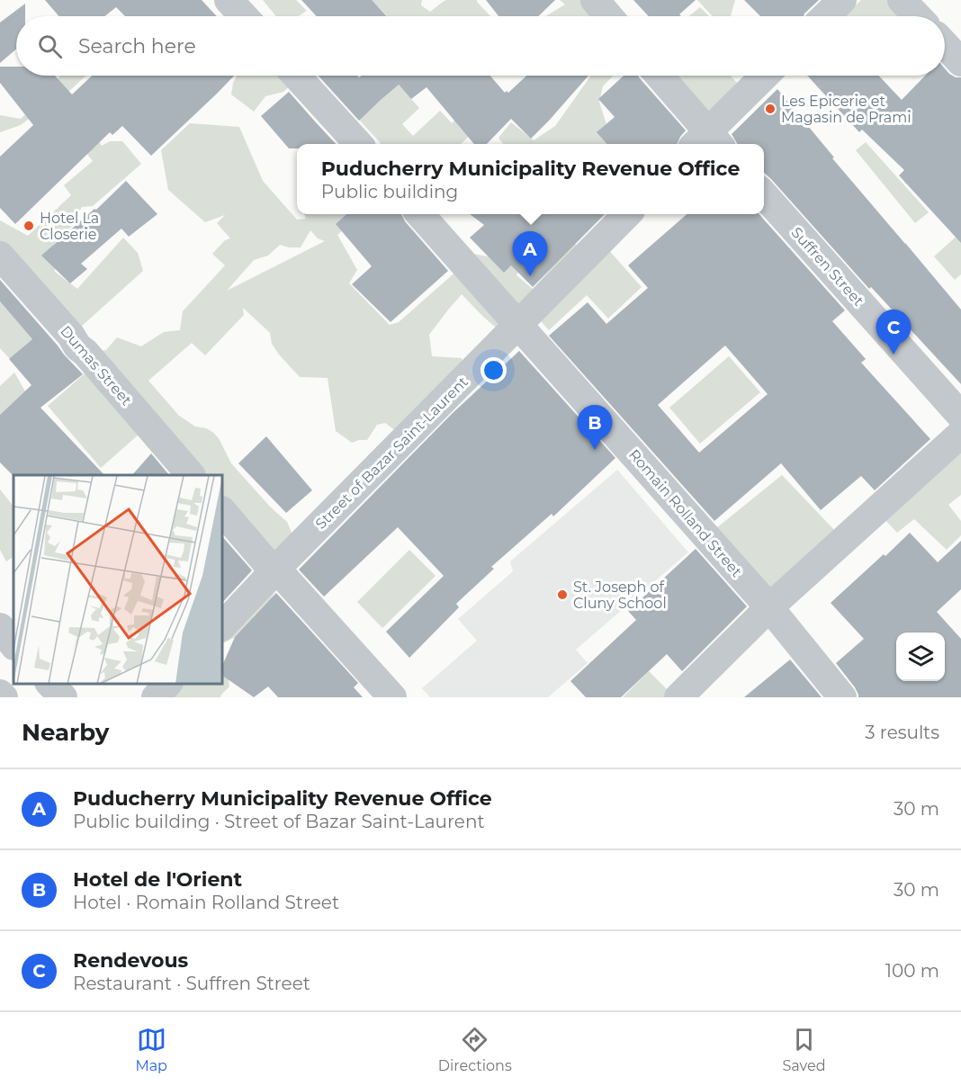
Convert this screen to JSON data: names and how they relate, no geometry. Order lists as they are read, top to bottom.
{
  "streets": {
    "street": [
      "Suffren Street",
      "Dumas Street",
      "Street of Bazar Saint-Laurent",
      "Romain Rolland Street"
    ]
  },
  "crossings": [
    ["Street of Bazar Saint-Laurent", "Romain Rolland Street"]
  ],
  "places": ["Les Epicerie et Magasin de Prami", "Hotel La Closerie", "St. Joseph of Cluny School"],
  "page": {
    "search": "Search here",
    "popup": ["Puducherry Municipality Revenue Office", "Public building"],
    "pins": ["A", "C", "B"],
    "heading": ["Nearby", "3 results"],
    "list": [
      {
        "mark": "A",
        "name": "Puducherry Municipality Revenue Office",
        "note": "Public building · Street of Bazar Saint-Laurent",
        "value": "30 m"
      },
      {
        "mark": "B",
        "name": "Hotel de l'Orient",
        "note": "Hotel · Romain Rolland Street",
        "value": "30 m"
      },
      {
        "mark": "C",
        "name": "Rendevous",
        "note": "Restaurant · Suffren Street",
        "value": "100 m"
      }
    ],
    "nav": ["Map", "Directions", "Saved"]
  }
}
